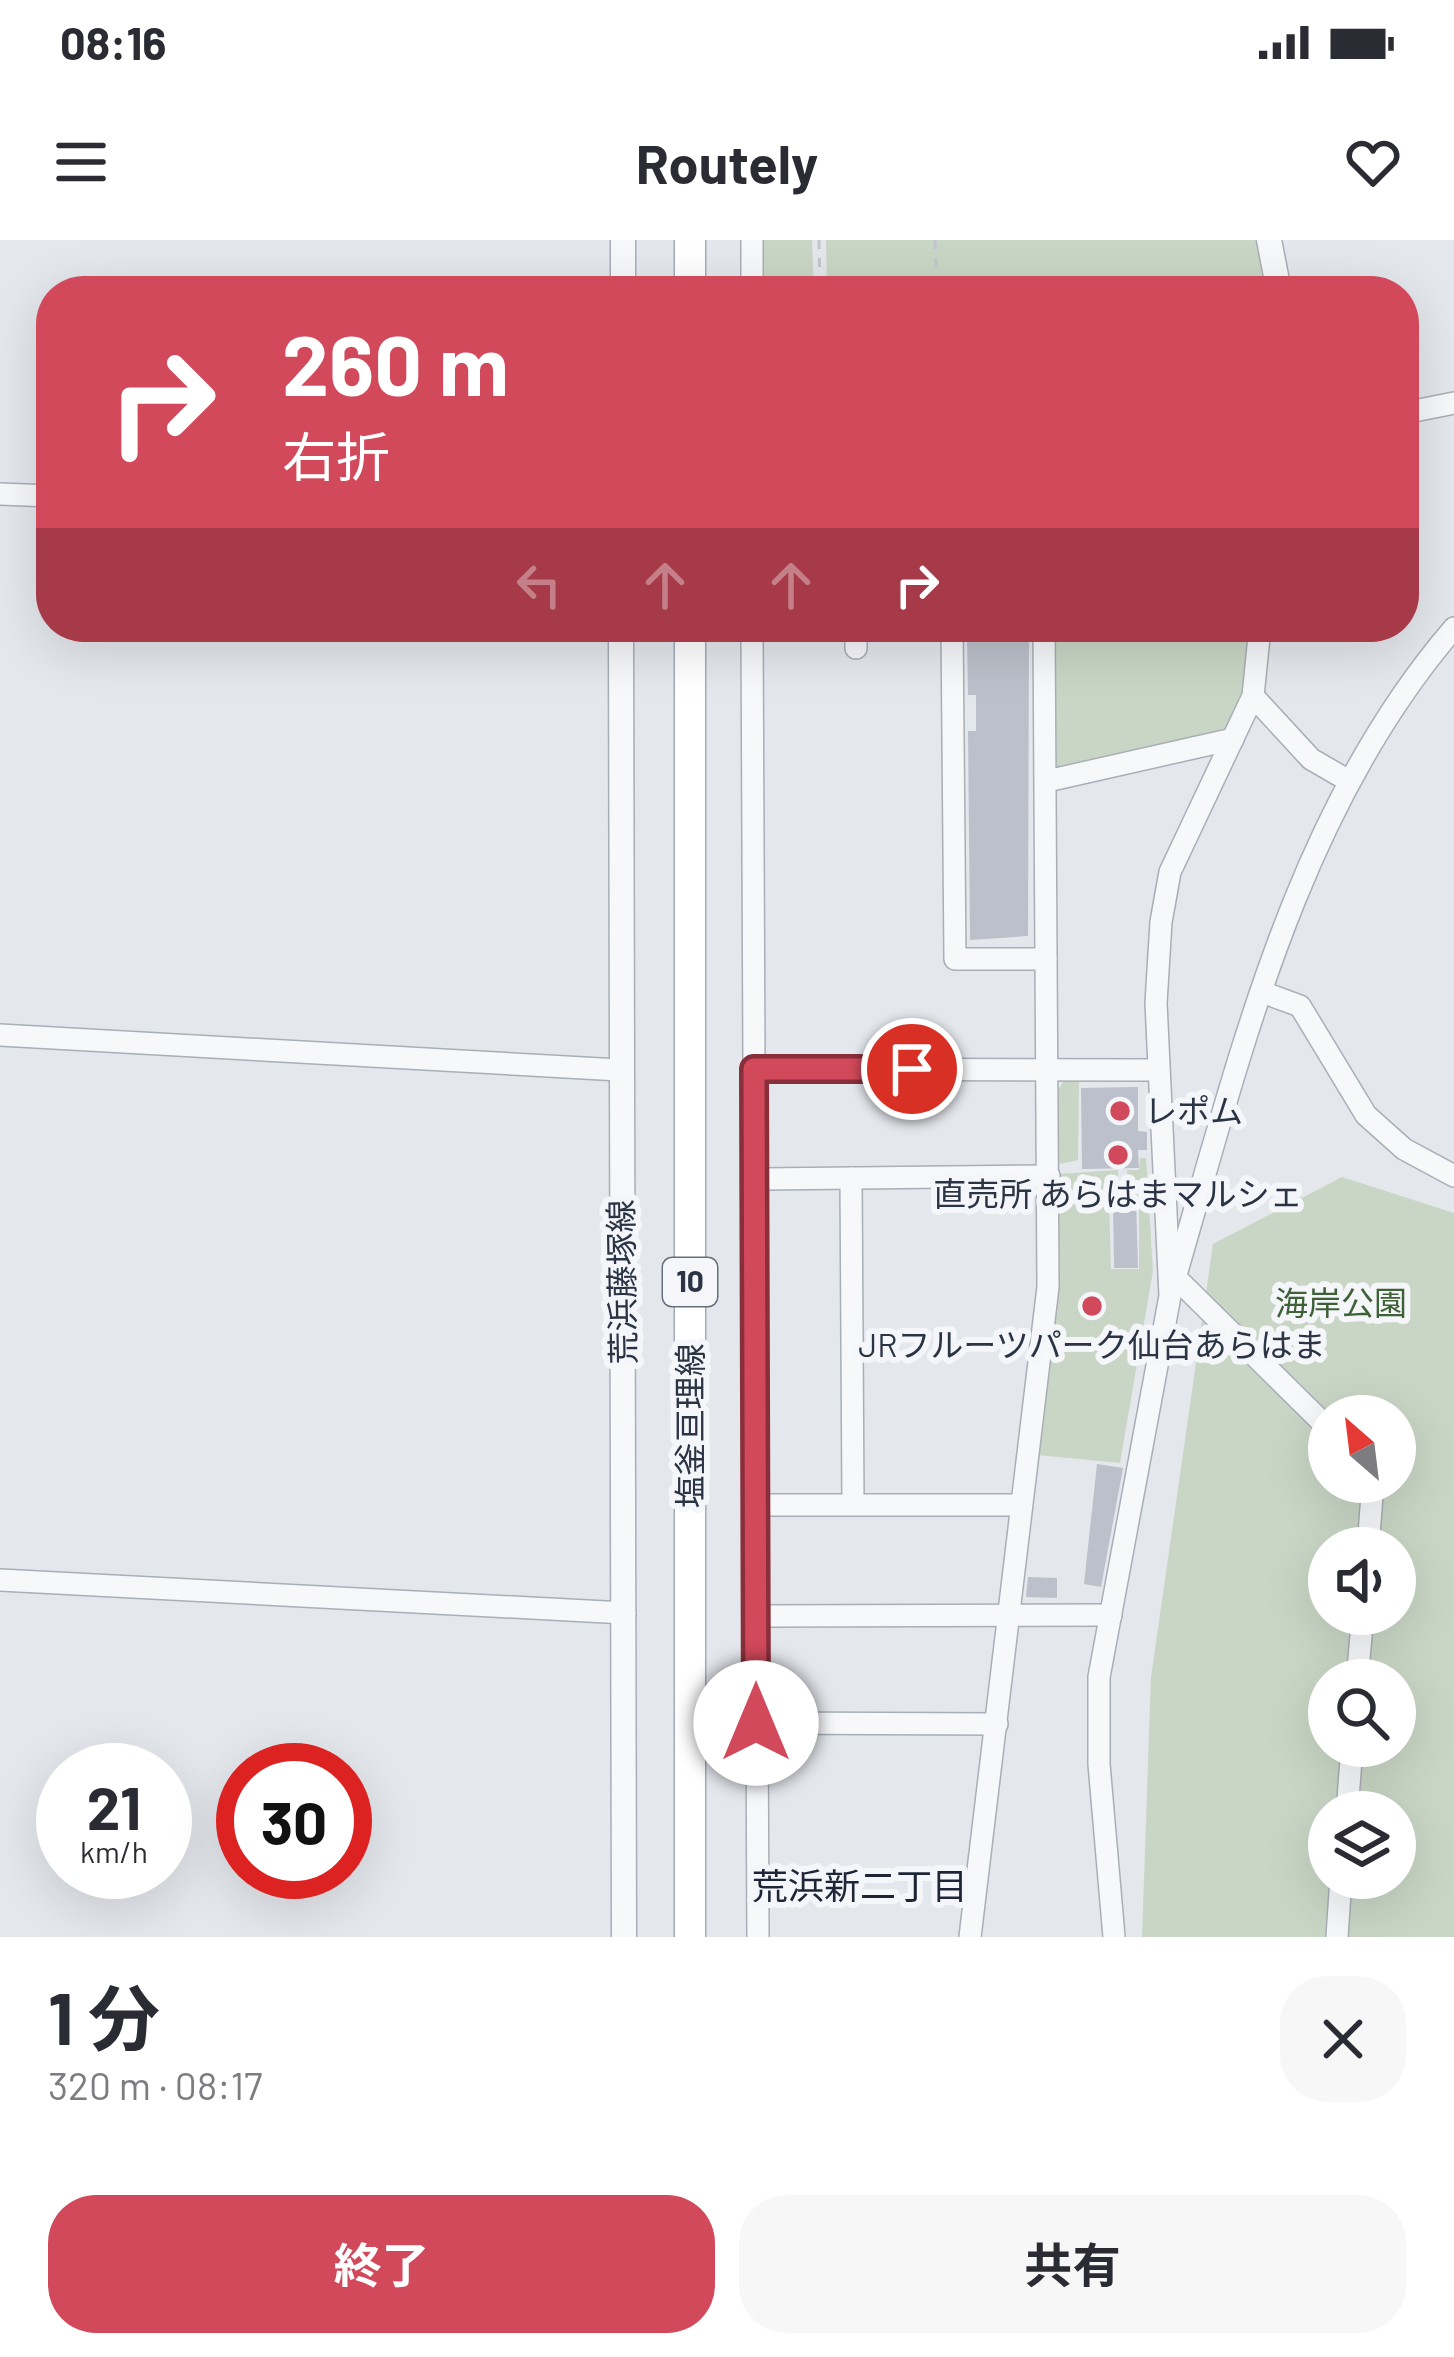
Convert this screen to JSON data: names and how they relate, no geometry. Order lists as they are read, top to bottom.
{
  "streets": {
    "main road": ["10", "塩釜亘理線"],
    "street": ["荒浜藤塚線"]
  },
  "districts": ["荒浜新二丁目"],
  "parks": ["海岸公園"],
  "places": ["レポム", "直売所 あらはまマルシェ", "JRフルーツパーク仙台あらはま"],
  "north": "top left",
  "page": {
    "status": "08:16",
    "header": "Routely",
    "turn": ["260 m", "右折"],
    "speed": "21 km/h",
    "limit": "30",
    "heading": ["1 分", "320 m · 08:17"],
    "buttons": ["終了", "共有"]
  }
}
